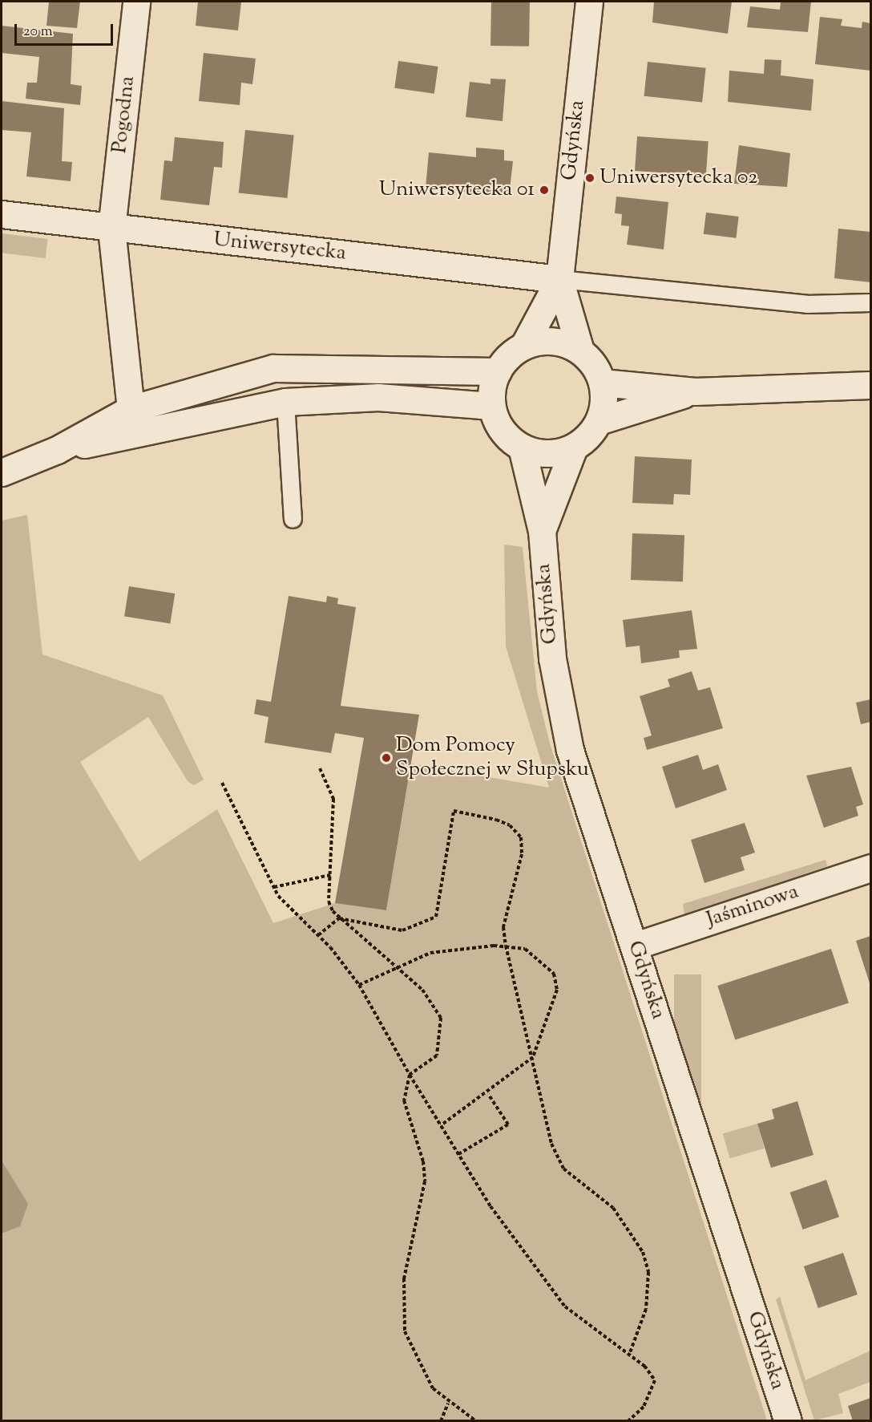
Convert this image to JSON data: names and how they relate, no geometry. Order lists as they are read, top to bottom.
{
  "streets": {
    "street": [
      "Pogodna",
      "Gdyńska",
      "Uniwersytecka",
      "Jaśminowa"
    ]
  },
  "crossings": [
    ["Pogodna", "Uniwersytecka"],
    ["Gdyńska", "Uniwersytecka"],
    ["Gdyńska", "Jaśminowa"]
  ],
  "places": ["Uniwersytecka 02", "Uniwersytecka 01", "Dom Pomocy Społecznej w Słupsku"],
  "scale_bar": "20 m"
}
